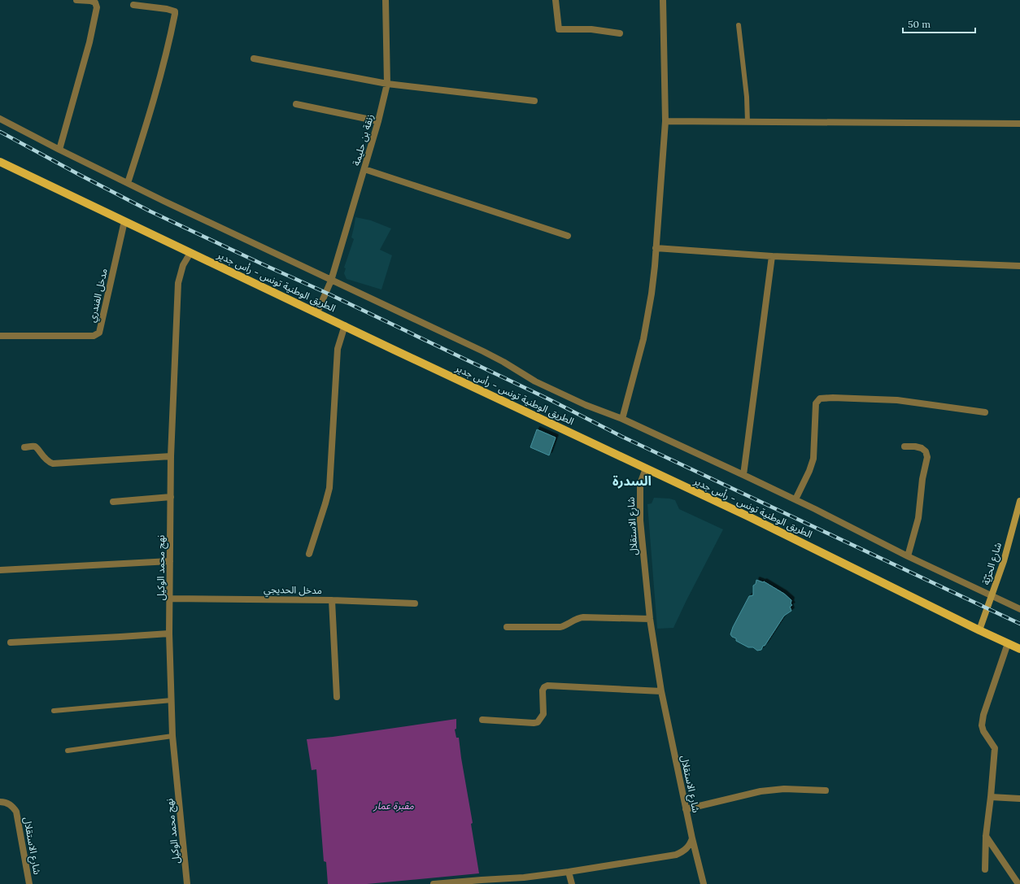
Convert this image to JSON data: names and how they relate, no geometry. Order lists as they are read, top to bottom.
{
  "streets": {
    "main road": ["الطريق الوطنية تونس - رأس جدير"],
    "street": [
      "زنقة بن حليمة",
      "مدخل الفندري",
      "شارع الاستقلال",
      "شارع الحرّيّة",
      "نهج محمد الوكيل",
      "مدخل الحديجي"
    ]
  },
  "crossings": [
    ["زنقة بن حليمة", "الطريق الوطنية تونس - رأس جدير"],
    ["الطريق الوطنية تونس - رأس جدير", "مدخل الفندري"],
    ["الطريق الوطنية تونس - رأس جدير", "شارع الاستقلال"],
    ["الطريق الوطنية تونس - رأس جدير", "شارع الحرّيّة"],
    ["الطريق الوطنية تونس - رأس جدير", "نهج محمد الوكيل"],
    ["نهج محمد الوكيل", "مدخل الحديجي"]
  ],
  "districts": ["السدرة"],
  "parks": ["مقبرة عمار"],
  "scale_bar": "50 m"
}
